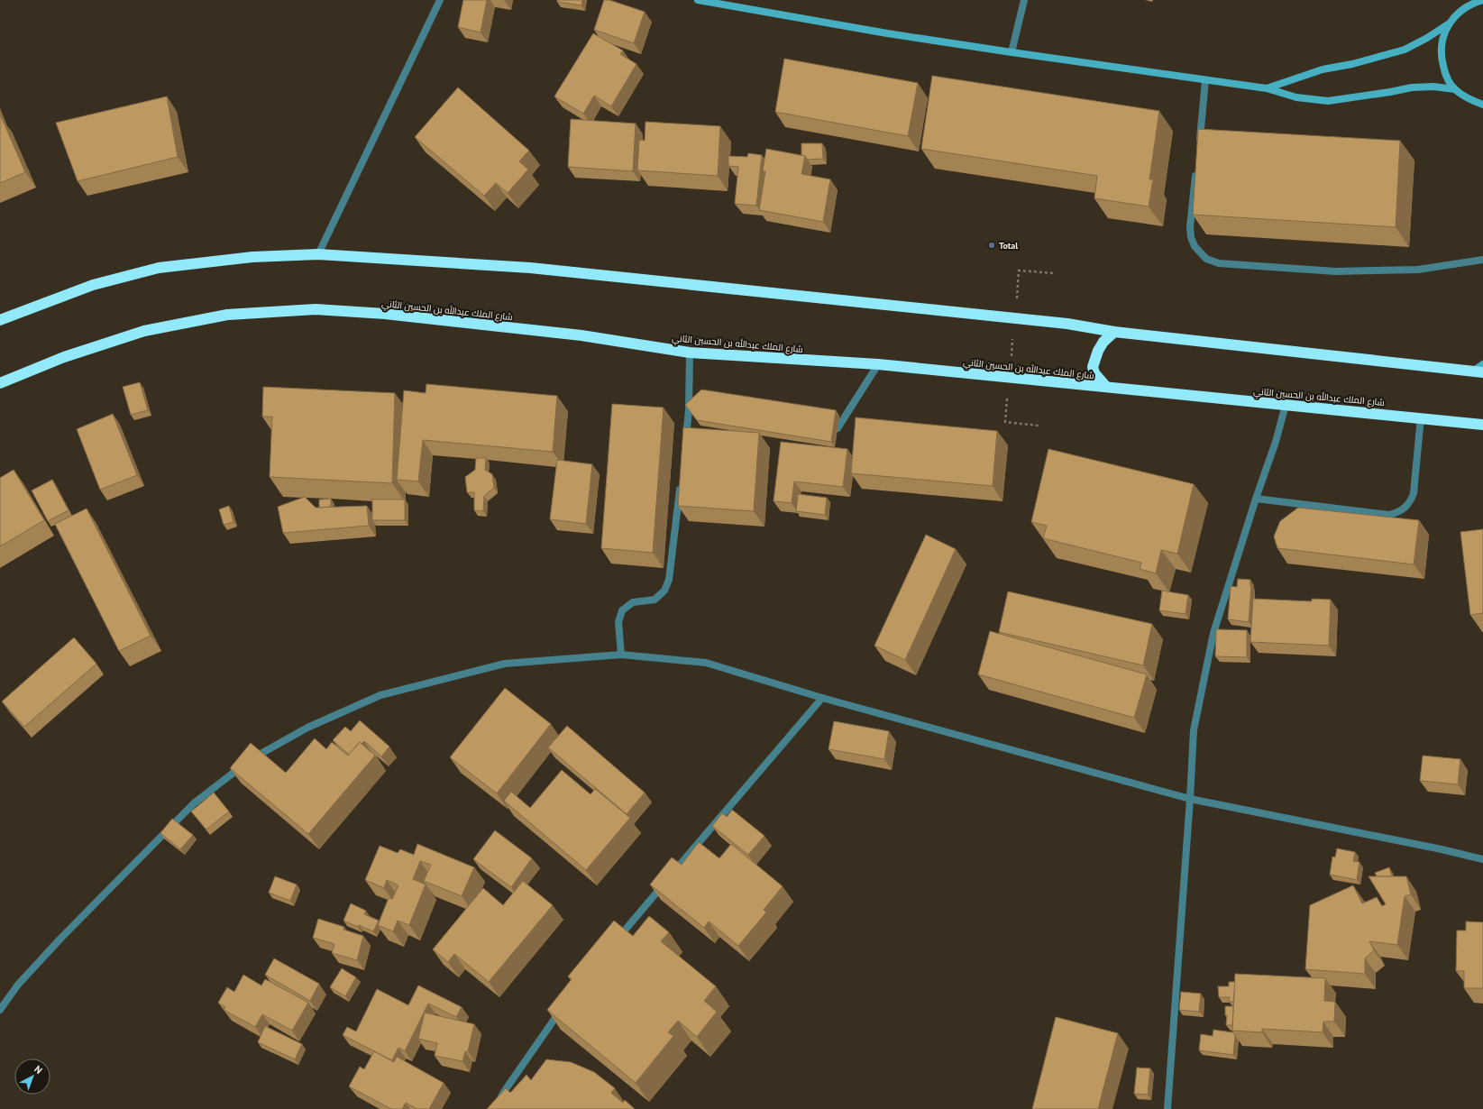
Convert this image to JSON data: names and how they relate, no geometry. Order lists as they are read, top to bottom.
{
  "streets": {
    "highway": ["شارع الملك عبدالله بن الحسين الثاني"]
  },
  "places": ["Total"],
  "north": "top right"
}
